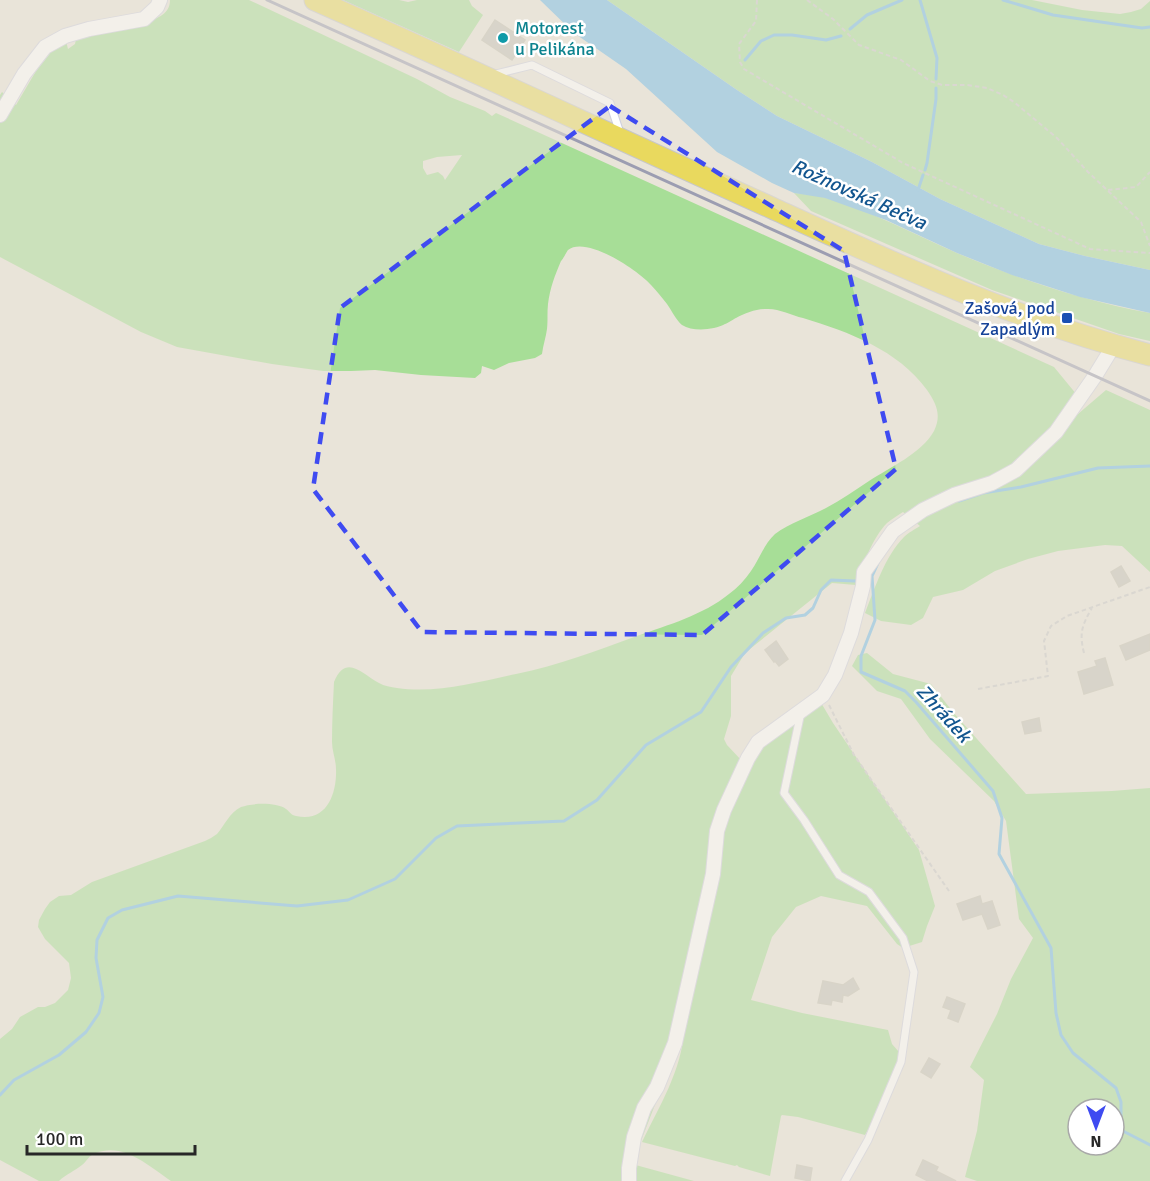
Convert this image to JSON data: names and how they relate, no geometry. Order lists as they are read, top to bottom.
{
  "water": ["Rožnovská Bečva", "Zhrádek"],
  "places": {
    "other": ["Motorest u Pelikána"],
    "transit": ["Zašová, pod Zapadlým"]
  },
  "scale_bar": "100 m",
  "north": "bottom"
}
